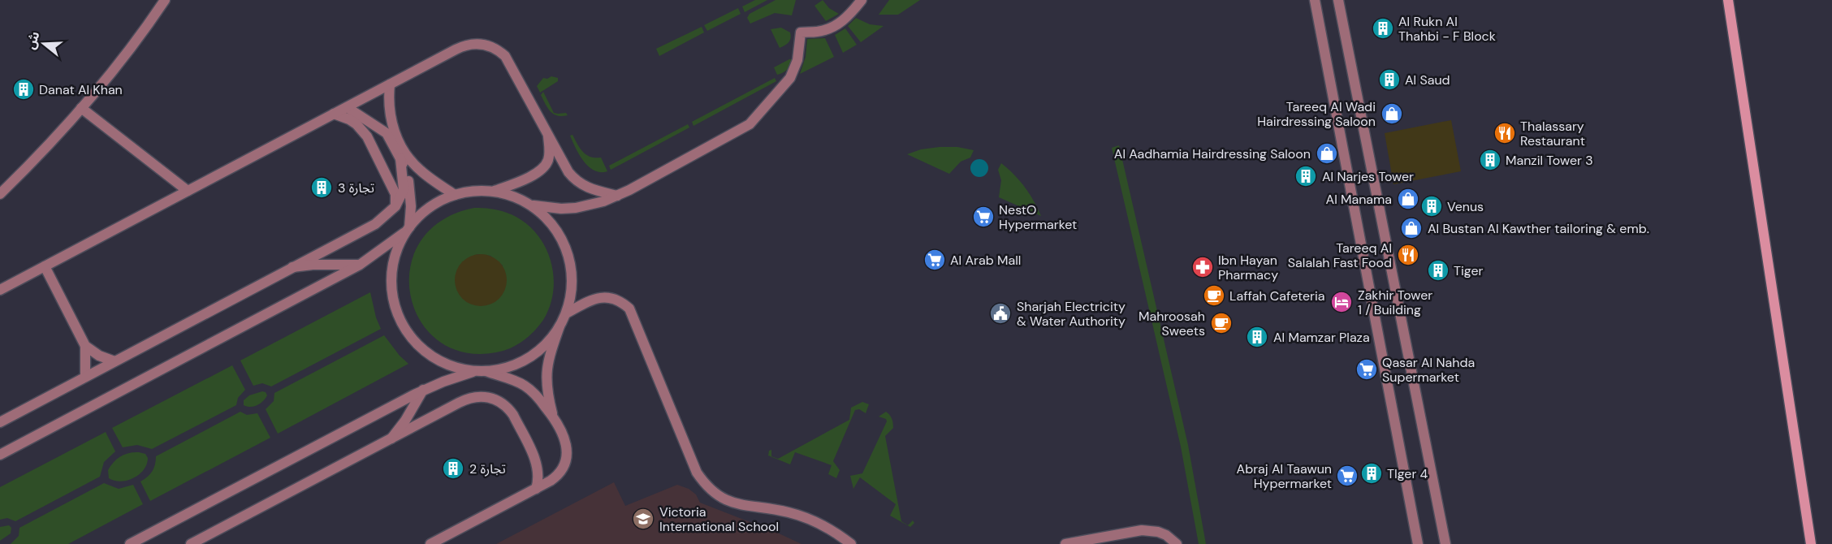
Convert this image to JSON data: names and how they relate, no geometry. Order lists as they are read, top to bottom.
{
  "places": {
    "building": [
      "Al Rukn Al Thahbi - F Block",
      "Al Saud",
      "Danat Al Khan",
      "Manzil Tower 3",
      "Al Narjes Tower",
      "تجارة 3",
      "Venus",
      "Tiger",
      "Al Mamzar Plaza",
      "تجارة 2",
      "TIger 4"
    ],
    "shop": [
      "Tareeq Al Wadi Hairdressing Saloon",
      "Al Aadhamia Hairdressing Saloon",
      "Al Manama",
      "Al Bustan Al Kawther tailoring & emb."
    ],
    "restaurant": ["Thalassary Restaurant", "Tareeq Al Salalah Fast Food"],
    "supermarket": [
      "NestO Hypermarket",
      "Al Arab Mall",
      "Qasar Al Nahda Supermarket",
      "Abraj Al Taawun Hypermarket"
    ],
    "pharmacy": ["Ibn Hayan Pharmacy"],
    "cafe": ["Laffah Cafeteria", "Mahroosah Sweets"],
    "hotel": ["Zakhir Tower 1 / Building"],
    "public building": ["Sharjah Electricity & Water Authority"],
    "school or university": ["Victoria International School"]
  },
  "north": "left"
}
